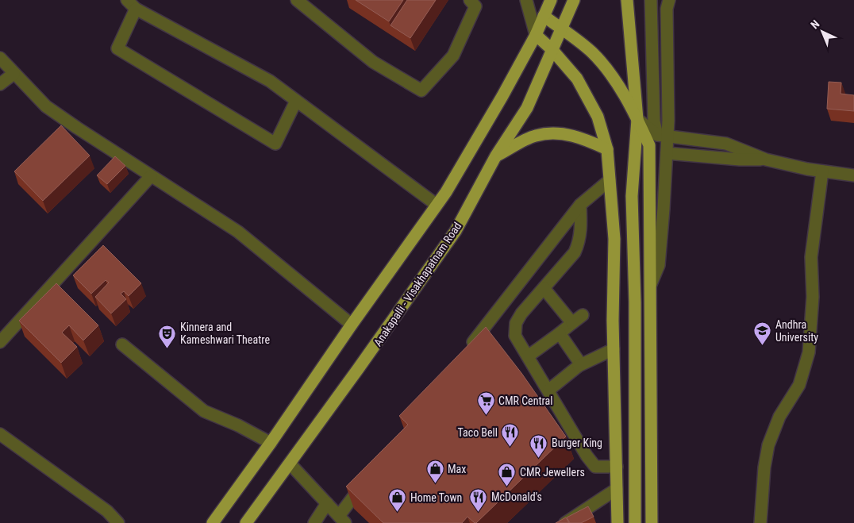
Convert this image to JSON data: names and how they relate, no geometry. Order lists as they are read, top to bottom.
{
  "streets": {
    "main road": ["Anakapalli - Visakhapatnam Road"]
  },
  "places": {
    "school or university": ["Andhra University"],
    "theatre": ["Kinnera and Kameshwari Theatre"],
    "supermarket": ["CMR Central"],
    "restaurant": ["Taco Bell", "Burger King", "McDonald's"],
    "shop": ["Max", "CMR Jewellers", "Home Town"]
  },
  "north": "top left"
}
